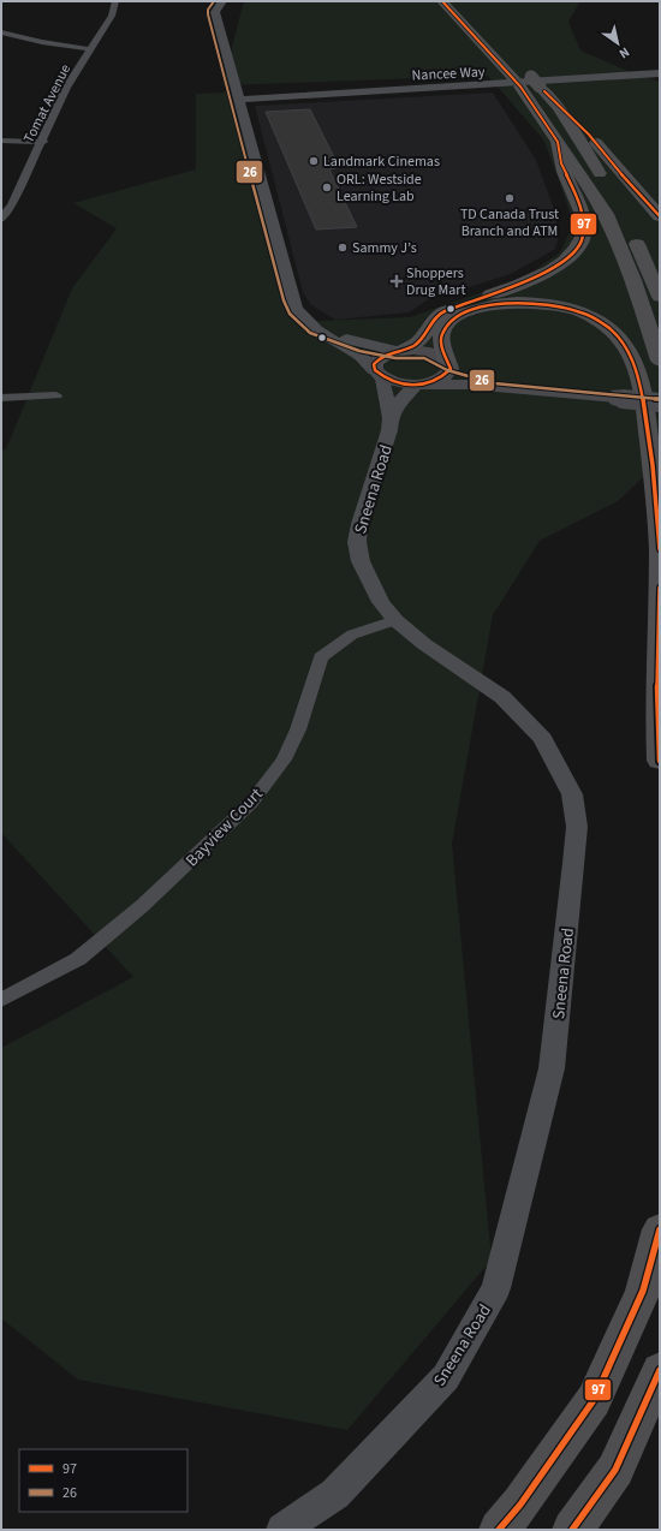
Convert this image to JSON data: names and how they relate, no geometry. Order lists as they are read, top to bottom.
{
  "streets": {
    "street": [
      "Nancee Way",
      "Tomat Avenue",
      "Sneena Road",
      "Bayview Court"
    ]
  },
  "crossings": [
    ["Sneena Road", "Bayview Court"]
  ],
  "places": {
    "other": [
      "Landmark Cinemas",
      "ORL: Westside Learning Lab",
      "TD Canada Trust Branch and ATM",
      "Sammy J’s"
    ],
    "health": ["Shoppers Drug Mart"]
  },
  "lines": ["transit line 97", "transit line 26"],
  "legend": ["97", "26"],
  "north": "bottom right"
}
